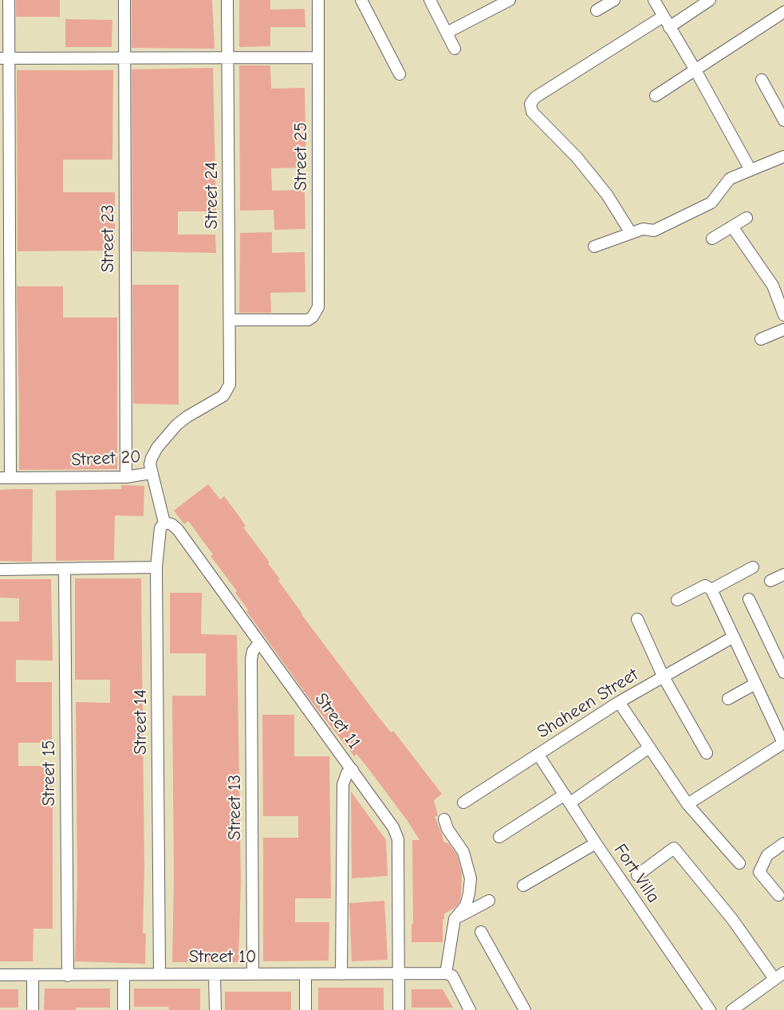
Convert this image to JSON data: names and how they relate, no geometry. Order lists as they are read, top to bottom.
{
  "streets": {
    "street": [
      "Street 25",
      "Street 24",
      "Street 23",
      "Street 20",
      "Shaheen Street",
      "Street 11",
      "Street 14",
      "Street 15",
      "Street 13",
      "Fort Villa",
      "Street 10"
    ]
  },
  "crossings": [
    ["Street 25", "Street 24"],
    ["Street 24", "Street 20"],
    ["Street 23", "Street 20"],
    ["Street 20", "Street 14"],
    ["Shaheen Street", "Fort Villa"],
    ["Street 11", "Street 14"],
    ["Street 11", "Street 13"],
    ["Street 11", "Street 10"],
    ["Street 14", "Street 10"],
    ["Street 15", "Street 10"],
    ["Street 13", "Street 10"]
  ]
}
